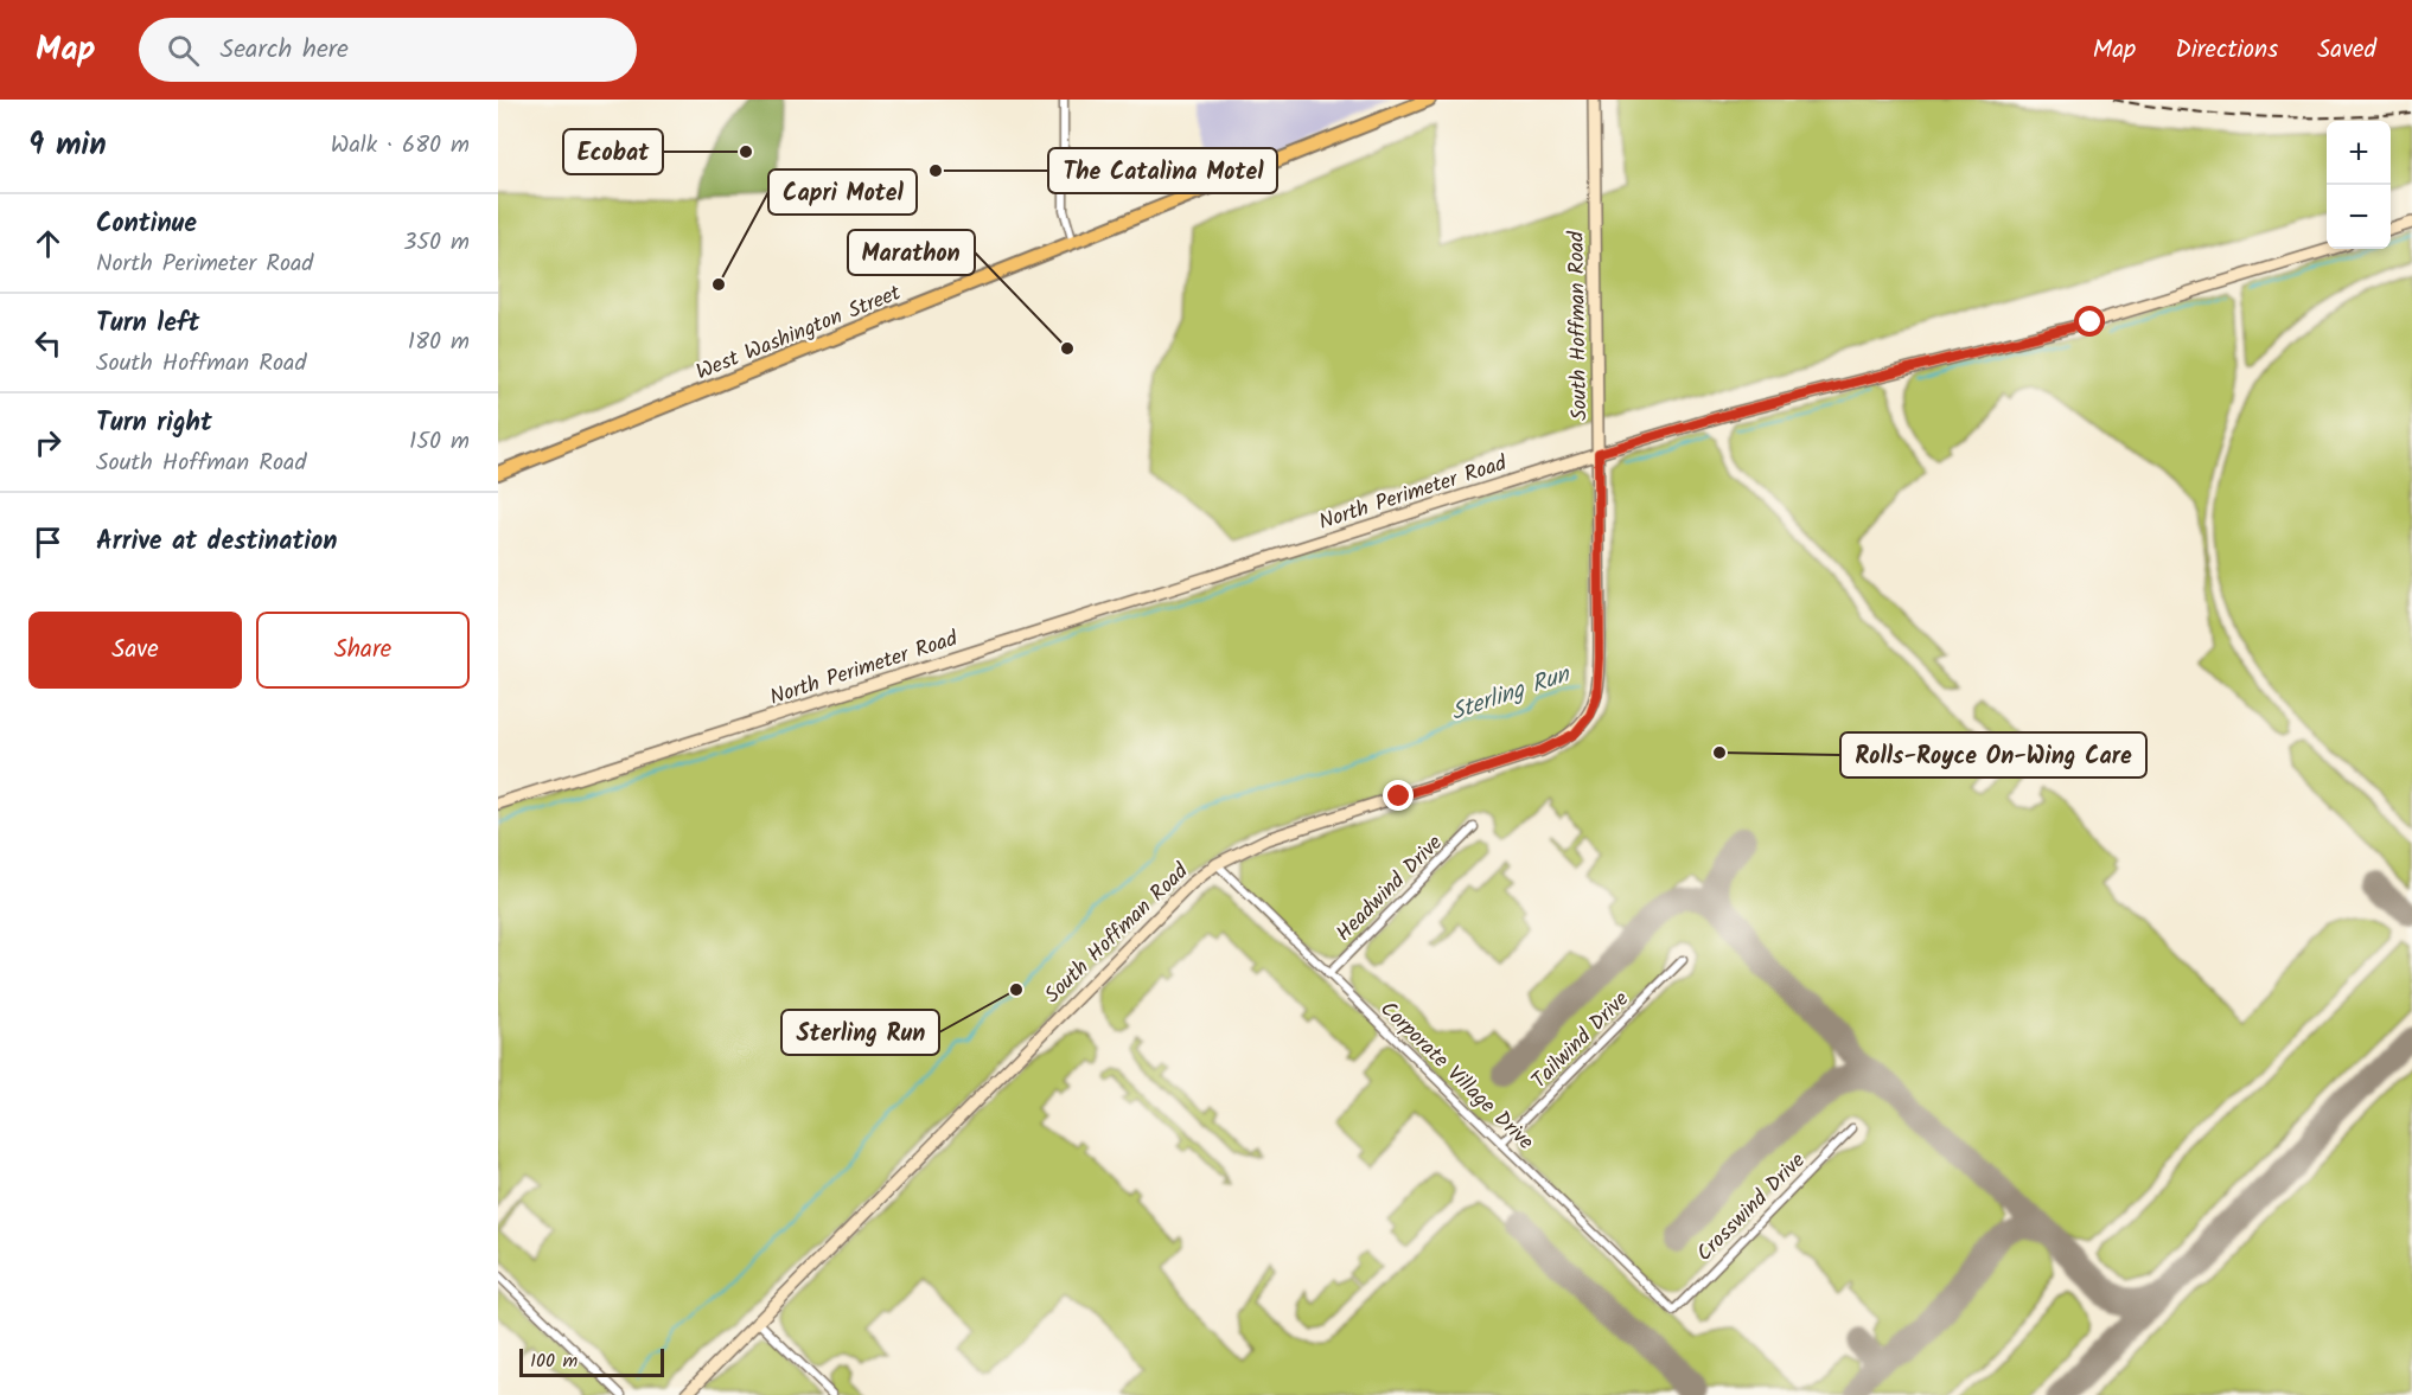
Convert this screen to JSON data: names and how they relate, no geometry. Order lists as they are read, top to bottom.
{
  "streets": {
    "main road": ["West Washington Street"],
    "street": [
      "South Hoffman Road",
      "North Perimeter Road",
      "Headwind Drive",
      "Tailwind Drive",
      "Corporate Village Drive",
      "Crosswind Drive"
    ]
  },
  "crossings": [
    ["South Hoffman Road", "North Perimeter Road"],
    ["South Hoffman Road", "Corporate Village Drive"],
    ["Headwind Drive", "Corporate Village Drive"],
    ["Tailwind Drive", "Corporate Village Drive"],
    ["Corporate Village Drive", "Crosswind Drive"]
  ],
  "water": ["Sterling Run"],
  "places": [
    "Ecobat",
    "The Catalina Motel",
    "Capri Motel",
    "Marathon",
    "Rolls-Royce On-Wing Care",
    "Sterling Run"
  ],
  "scale_bar": "100 m",
  "page": {
    "header": "Map",
    "search": "Search here",
    "nav": ["Map", "Directions", "Saved"],
    "heading": ["9 min", "Walk · 680 m"],
    "map_buttons": ["+", "−"],
    "list": [
      ["Continue", "North Perimeter Road", "350 m"],
      ["Turn left", "South Hoffman Road", "180 m"],
      ["Turn right", "South Hoffman Road", "150 m"],
      "Arrive at destination"
    ],
    "buttons": ["Save", "Share"],
    "scale": "100 m"
  }
}
